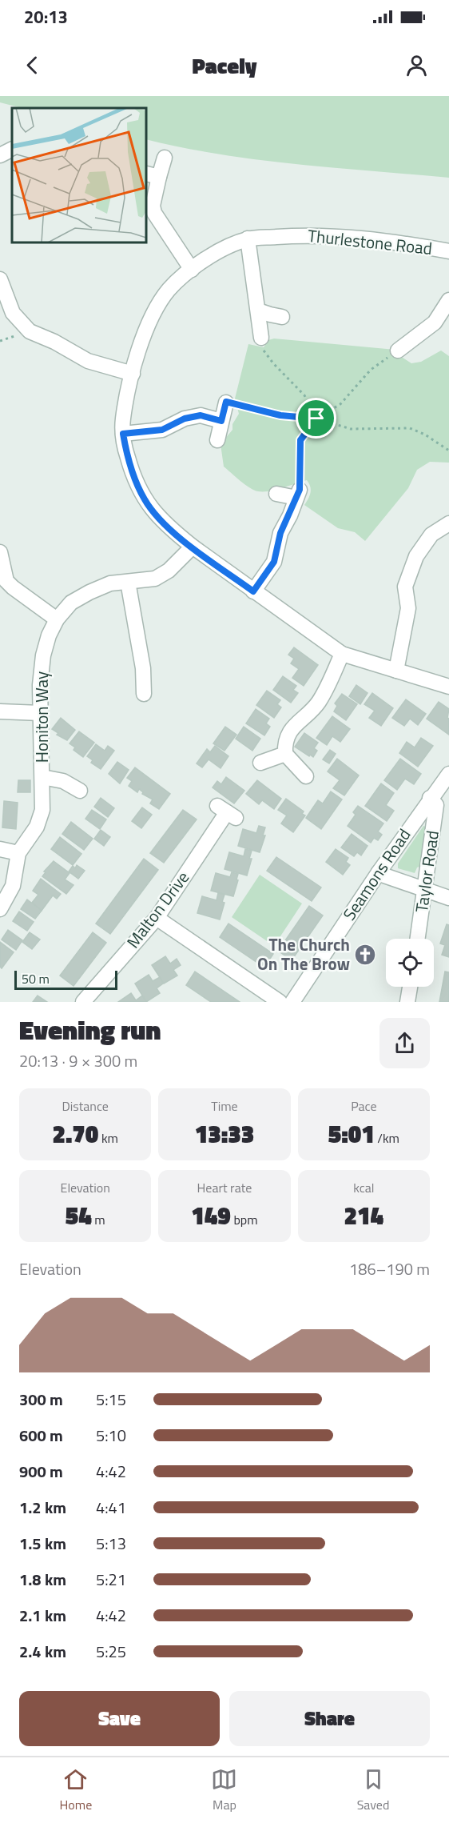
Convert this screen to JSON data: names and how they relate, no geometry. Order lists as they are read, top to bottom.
{
  "streets": {
    "street": [
      "Thurlestone Road",
      "Honiton Way",
      "Taylor Road",
      "Seamons Road",
      "Malton Drive"
    ]
  },
  "crossings": [
    ["Thurlestone Road", "Honiton Way"],
    ["Taylor Road", "Seamons Road"]
  ],
  "places": {
    "church": ["The Church On The Brow"]
  },
  "scale_bar": "50 m",
  "page": {
    "status": "20:13",
    "header": "Pacely",
    "scale": "50 m",
    "heading": ["Evening run", "20:13 · 9 × 300 m"],
    "stats": [
      ["Distance", "2.70 km"],
      ["Time", "13:33"],
      ["Pace", "5:01 /km"],
      ["Elevation", "54 m"],
      ["Heart rate", "149 bpm"],
      ["kcal", "214"]
    ],
    "chart": ["Elevation", "186–190 m"],
    "list": [
      {
        "name": "300 m",
        "note": "5:15"
      },
      {
        "name": "600 m",
        "note": "5:10"
      },
      {
        "name": "900 m",
        "note": "4:42"
      },
      {
        "name": "1.2 km",
        "note": "4:41"
      },
      {
        "name": "1.5 km",
        "note": "5:13"
      },
      {
        "name": "1.8 km",
        "note": "5:21"
      },
      {
        "name": "2.1 km",
        "note": "4:42"
      },
      {
        "name": "2.4 km",
        "note": "5:25"
      }
    ],
    "buttons": ["Save", "Share"],
    "tabs": ["Home", "Map", "Saved"]
  }
}
